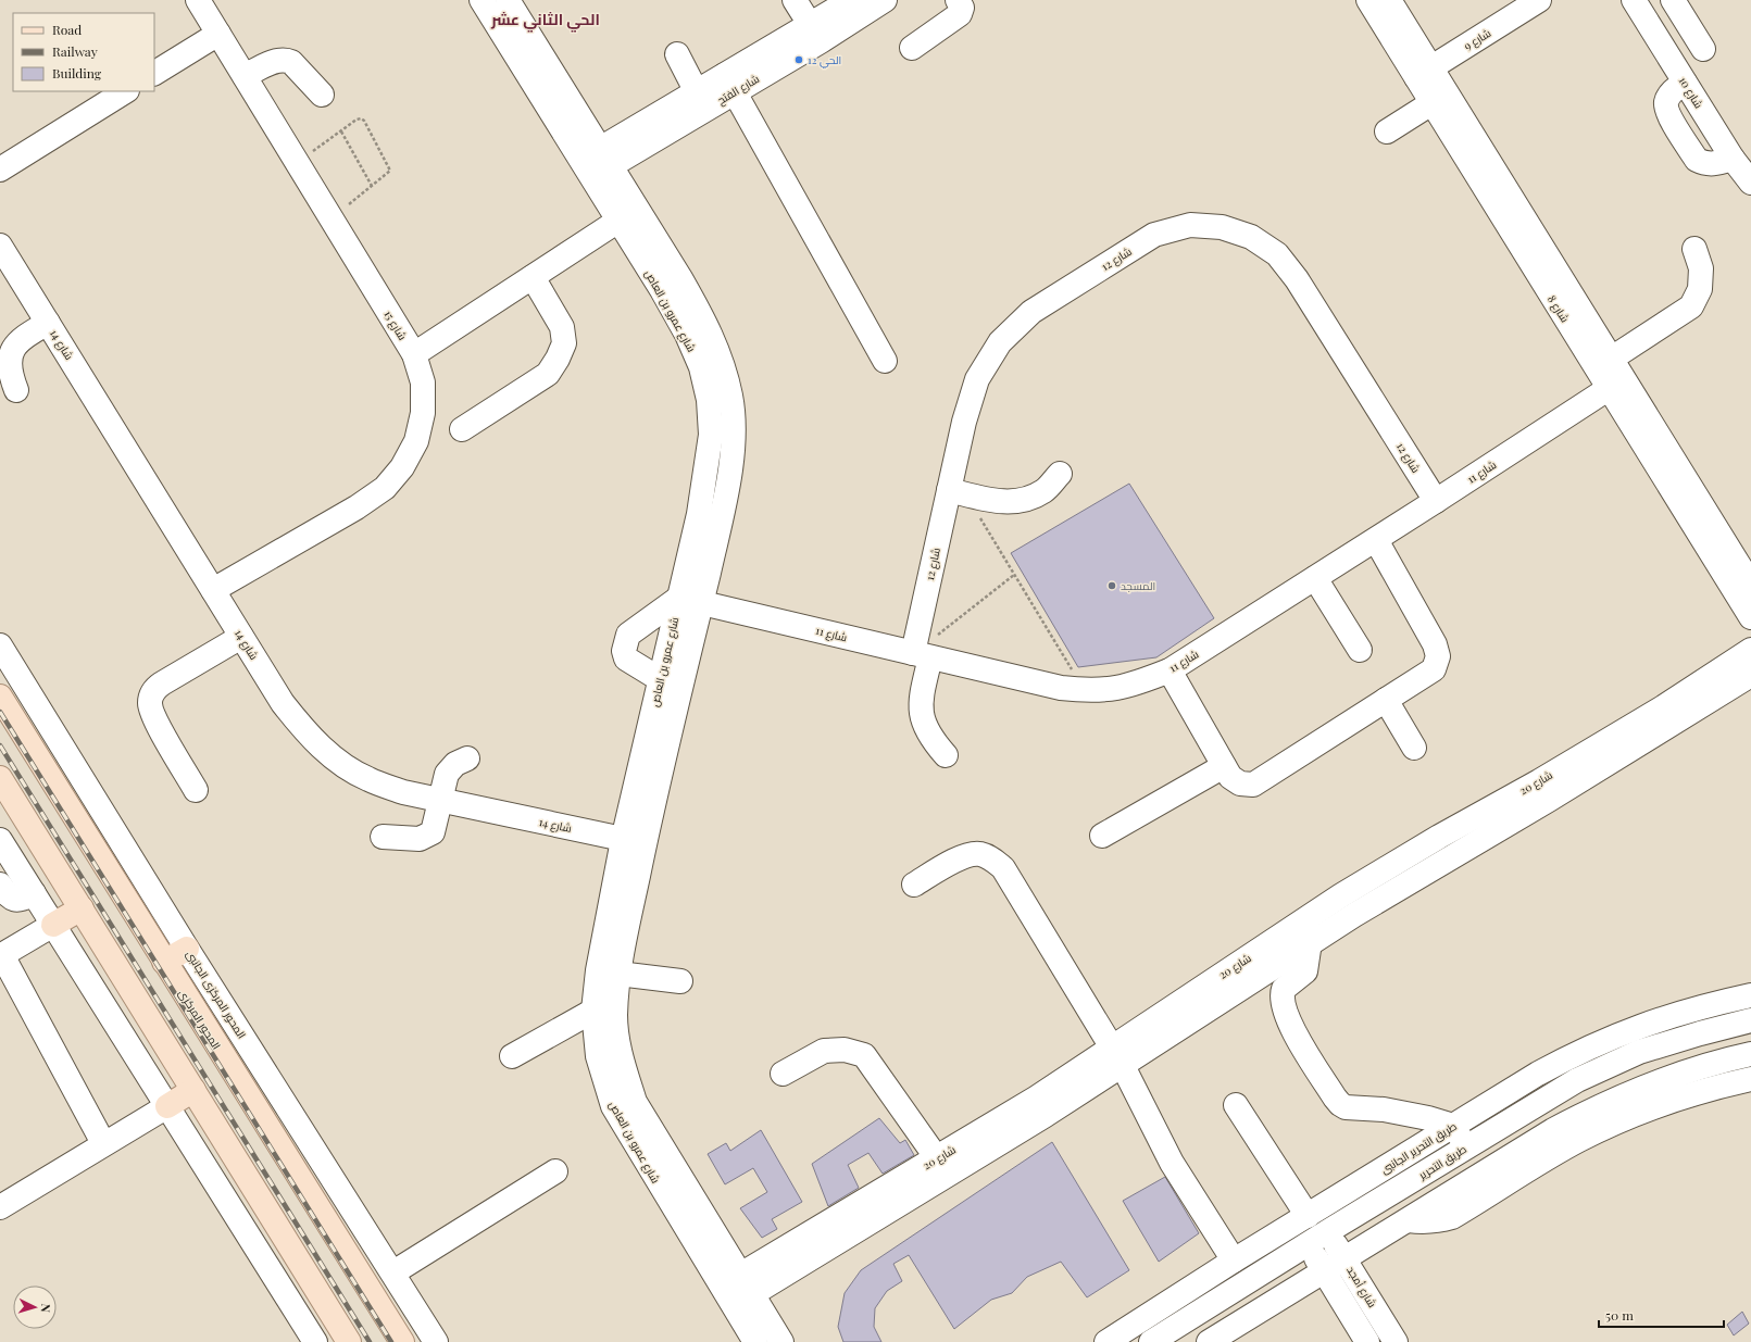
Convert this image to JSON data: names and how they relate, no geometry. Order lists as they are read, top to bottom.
{
  "streets": {
    "main road": ["المحور المركزى"],
    "street": [
      "شارع 9",
      "شارع الفتح",
      "شارع 10",
      "شارع 12",
      "شارع 8",
      "شارع عمرو بن العاص",
      "شارع 15",
      "شارع 14",
      "شارع 11",
      "شارع 20",
      "المحور المركزى الجانبى",
      "طريق التحرير الجانبى",
      "طريق التحرير",
      "شارع أمجد"
    ]
  },
  "crossings": [
    ["شارع 9", "شارع 8"],
    ["شارع الفتح", "شارع عمرو بن العاص"],
    ["شارع 12", "شارع 11"],
    ["شارع 8", "شارع 11"],
    ["شارع عمرو بن العاص", "شارع 14"],
    ["شارع عمرو بن العاص", "شارع 11"],
    ["شارع عمرو بن العاص", "شارع 20"],
    ["شارع 15", "شارع 14"],
    ["طريق التحرير", "شارع أمجد"]
  ],
  "districts": ["الحي الثاني عشر"],
  "places": ["الحي 12", "المسجد"],
  "legend": ["Road", "Railway", "Building"],
  "scale_bar": "50 m",
  "north": "right"
}
